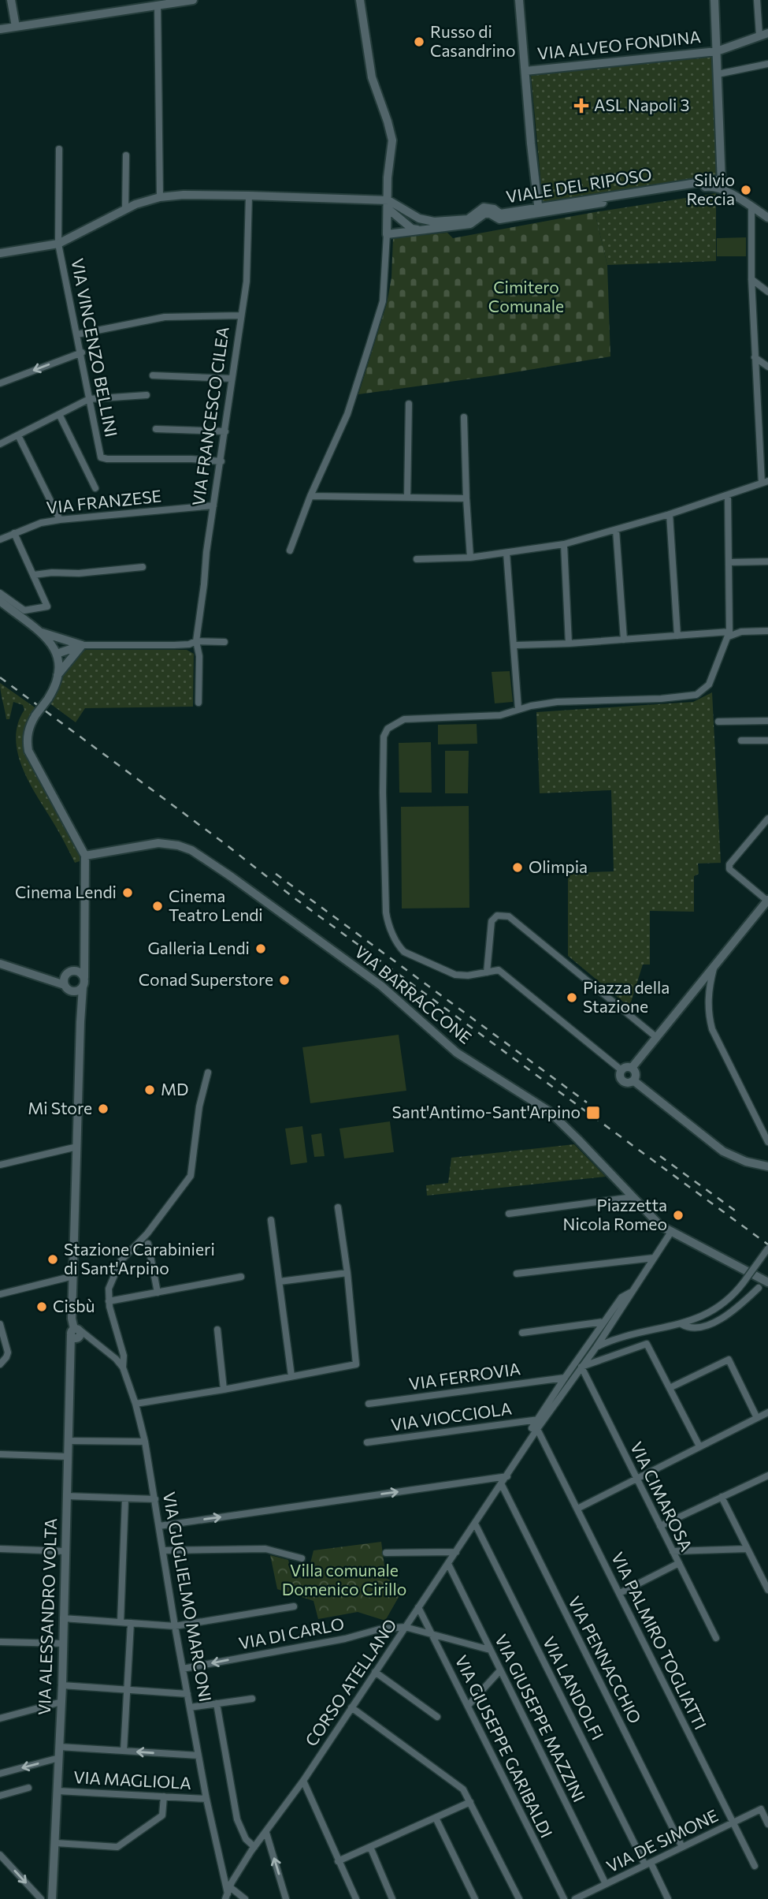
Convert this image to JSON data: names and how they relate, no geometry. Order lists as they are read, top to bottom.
{
  "streets": {
    "street": [
      "VIA ALVEO FONDINA",
      "VIALE DEL RIPOSO",
      "VIA VINCENZO BELLINI",
      "VIA FRANCESCO CILEA",
      "VIA FRANZESE",
      "VIA BARRACCONE",
      "VIA FERROVIA",
      "VIA VIOCCIOLA",
      "VIA CIMAROSA",
      "VIA GUGLIELMO MARCONI",
      "VIA ALESSANDRO VOLTA",
      "VIA DI CARLO",
      "VIA PALMIRO TOGLIATTI",
      "VIA PENNACCHIO",
      "CORSO ATELLANO",
      "VIA LANDOLFI",
      "VIA GIUSEPPE MAZZINI",
      "VIA GIUSEPPE GARIBALDI",
      "VIA MAGLIOLA",
      "VIA DE SIMONE"
    ]
  },
  "crossings": [
    ["VIA VINCENZO BELLINI", "VIA FRANCESCO CILEA"],
    ["VIA FRANCESCO CILEA", "VIA FRANZESE"],
    ["VIA BARRACCONE", "VIA ALESSANDRO VOLTA"],
    ["VIA CIMAROSA", "CORSO ATELLANO"],
    ["VIA GUGLIELMO MARCONI", "VIA ALESSANDRO VOLTA"],
    ["VIA GUGLIELMO MARCONI", "VIA DI CARLO"],
    ["VIA GUGLIELMO MARCONI", "CORSO ATELLANO"],
    ["VIA GUGLIELMO MARCONI", "VIA MAGLIOLA"],
    ["VIA ALESSANDRO VOLTA", "VIA MAGLIOLA"],
    ["VIA DI CARLO", "CORSO ATELLANO"],
    ["VIA PALMIRO TOGLIATTI", "CORSO ATELLANO"],
    ["VIA PALMIRO TOGLIATTI", "VIA DE SIMONE"],
    ["VIA PENNACCHIO", "CORSO ATELLANO"],
    ["VIA PENNACCHIO", "VIA DE SIMONE"],
    ["CORSO ATELLANO", "VIA LANDOLFI"],
    ["CORSO ATELLANO", "VIA GIUSEPPE MAZZINI"],
    ["CORSO ATELLANO", "VIA GIUSEPPE GARIBALDI"],
    ["VIA LANDOLFI", "VIA DE SIMONE"],
    ["VIA GIUSEPPE MAZZINI", "VIA DE SIMONE"]
  ],
  "parks": ["Cimitero Comunale", "Villa comunale Domenico Cirillo"],
  "places": {
    "other": [
      "Russo di Casandrino",
      "Silvio Reccia",
      "Olimpia",
      "Cinema Lendi",
      "Cinema Teatro Lendi",
      "Galleria Lendi",
      "Conad Superstore",
      "Piazza della Stazione",
      "MD",
      "Mi Store",
      "Piazzetta Nicola Romeo",
      "Stazione Carabinieri di Sant'Arpino",
      "Cisbù"
    ],
    "health": ["ASL Napoli 3"],
    "transit": ["Sant'Antimo-Sant'Arpino"]
  }
}
